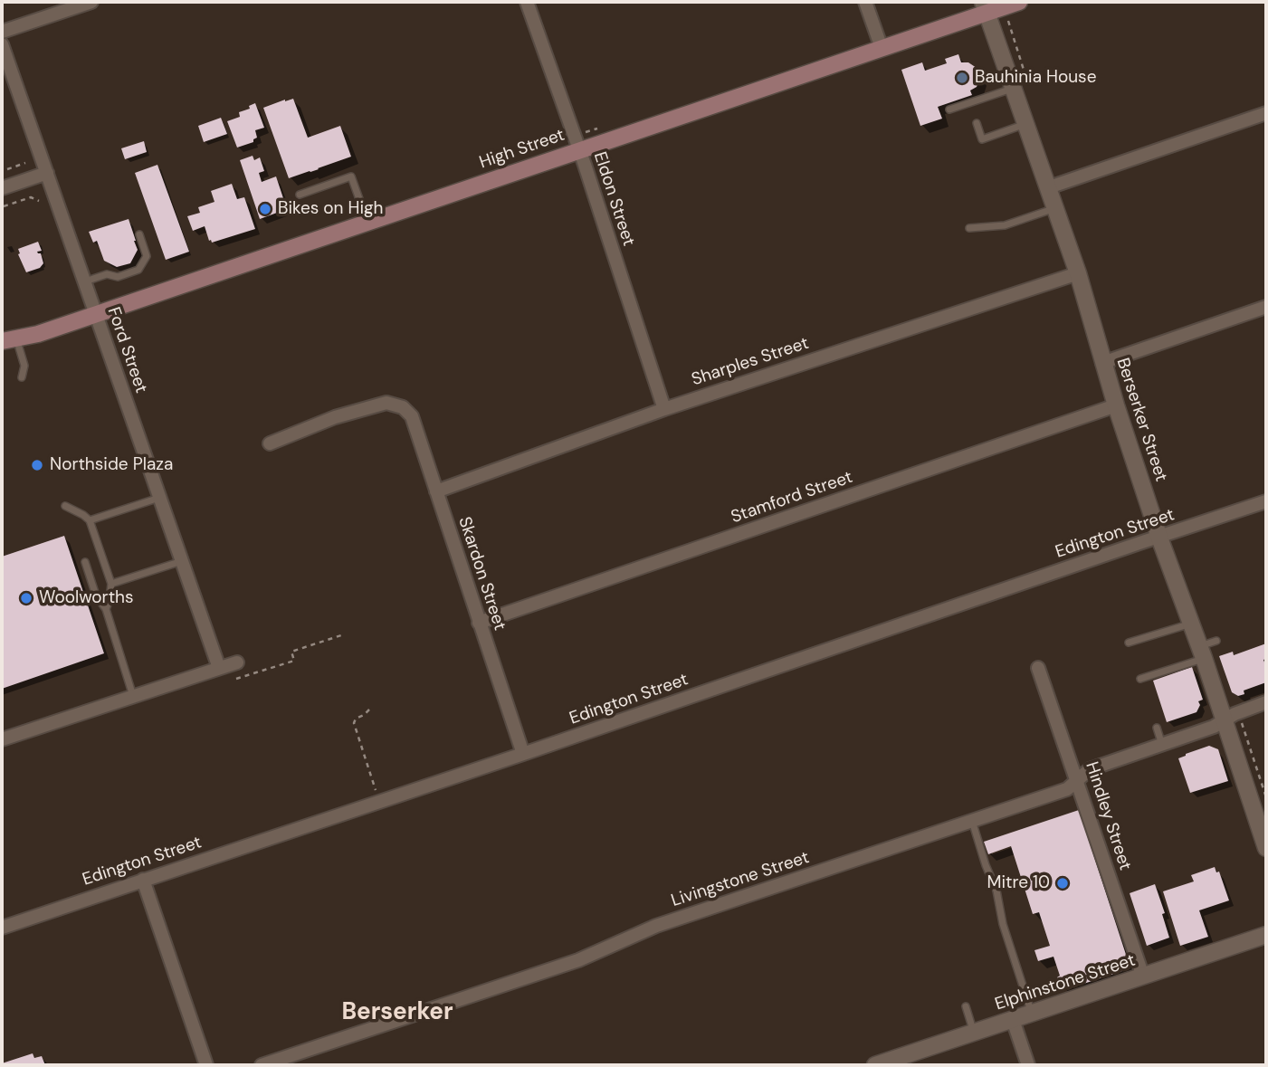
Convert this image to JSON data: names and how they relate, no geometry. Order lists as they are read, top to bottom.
{
  "streets": {
    "main road": ["High Street"],
    "street": [
      "Eldon Street",
      "Ford Street",
      "Sharples Street",
      "Berserker Street",
      "Stamford Street",
      "Edington Street",
      "Skardon Street",
      "Hindley Street",
      "Livingstone Street",
      "Elphinstone Street"
    ]
  },
  "crossings": [
    ["High Street", "Eldon Street"],
    ["High Street", "Ford Street"],
    ["High Street", "Berserker Street"],
    ["Eldon Street", "Sharples Street"],
    ["Sharples Street", "Berserker Street"],
    ["Sharples Street", "Skardon Street"],
    ["Berserker Street", "Stamford Street"],
    ["Berserker Street", "Edington Street"],
    ["Berserker Street", "Livingstone Street"],
    ["Stamford Street", "Skardon Street"],
    ["Edington Street", "Skardon Street"],
    ["Hindley Street", "Livingstone Street"],
    ["Hindley Street", "Elphinstone Street"]
  ],
  "districts": ["Berserker"],
  "places": [
    "Bauhinia House",
    "Bikes on High",
    "Northside Plaza",
    "Woolworths",
    "Mitre 10"
  ]
}
